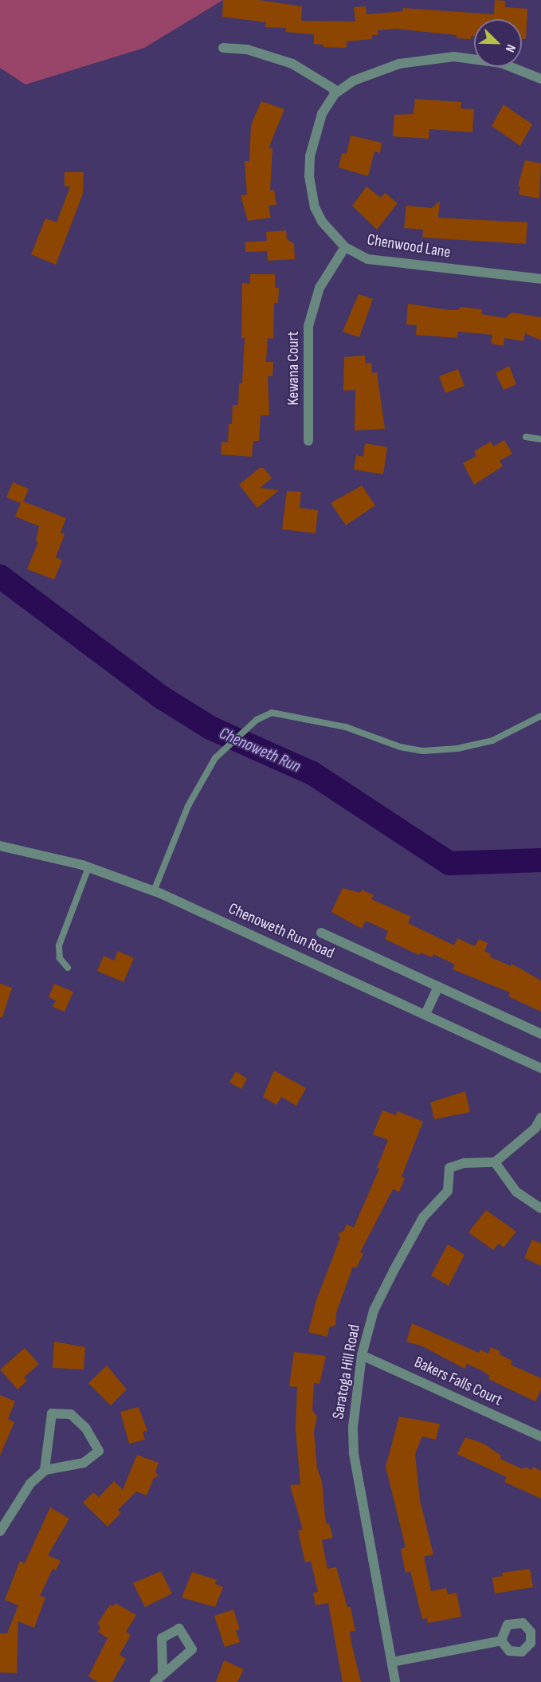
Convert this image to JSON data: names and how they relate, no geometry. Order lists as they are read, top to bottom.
{
  "streets": {
    "street": [
      "Chenwood Lane",
      "Kewana Court",
      "Chenoweth Run Road",
      "Saratoga Hill Road",
      "Bakers Falls Court"
    ]
  },
  "crossings": [
    ["Chenwood Lane", "Kewana Court"],
    ["Saratoga Hill Road", "Bakers Falls Court"]
  ],
  "water": ["Chenoweth Run"],
  "north": "bottom right"
}
